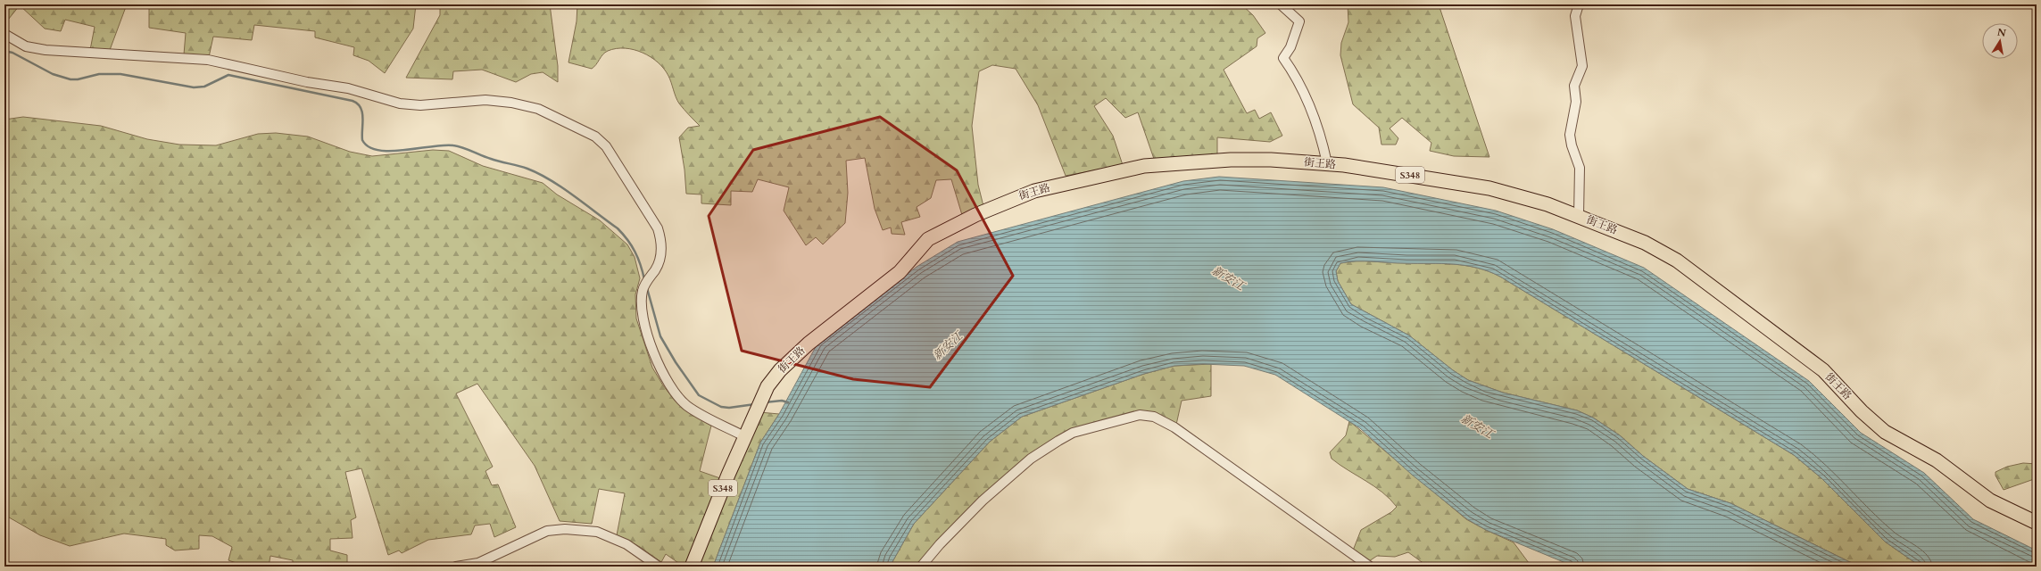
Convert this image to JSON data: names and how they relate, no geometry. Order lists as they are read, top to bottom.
{
  "streets": {
    "main road": ["街王路", "S348"]
  },
  "water": ["新安江"],
  "north": "top"
}
